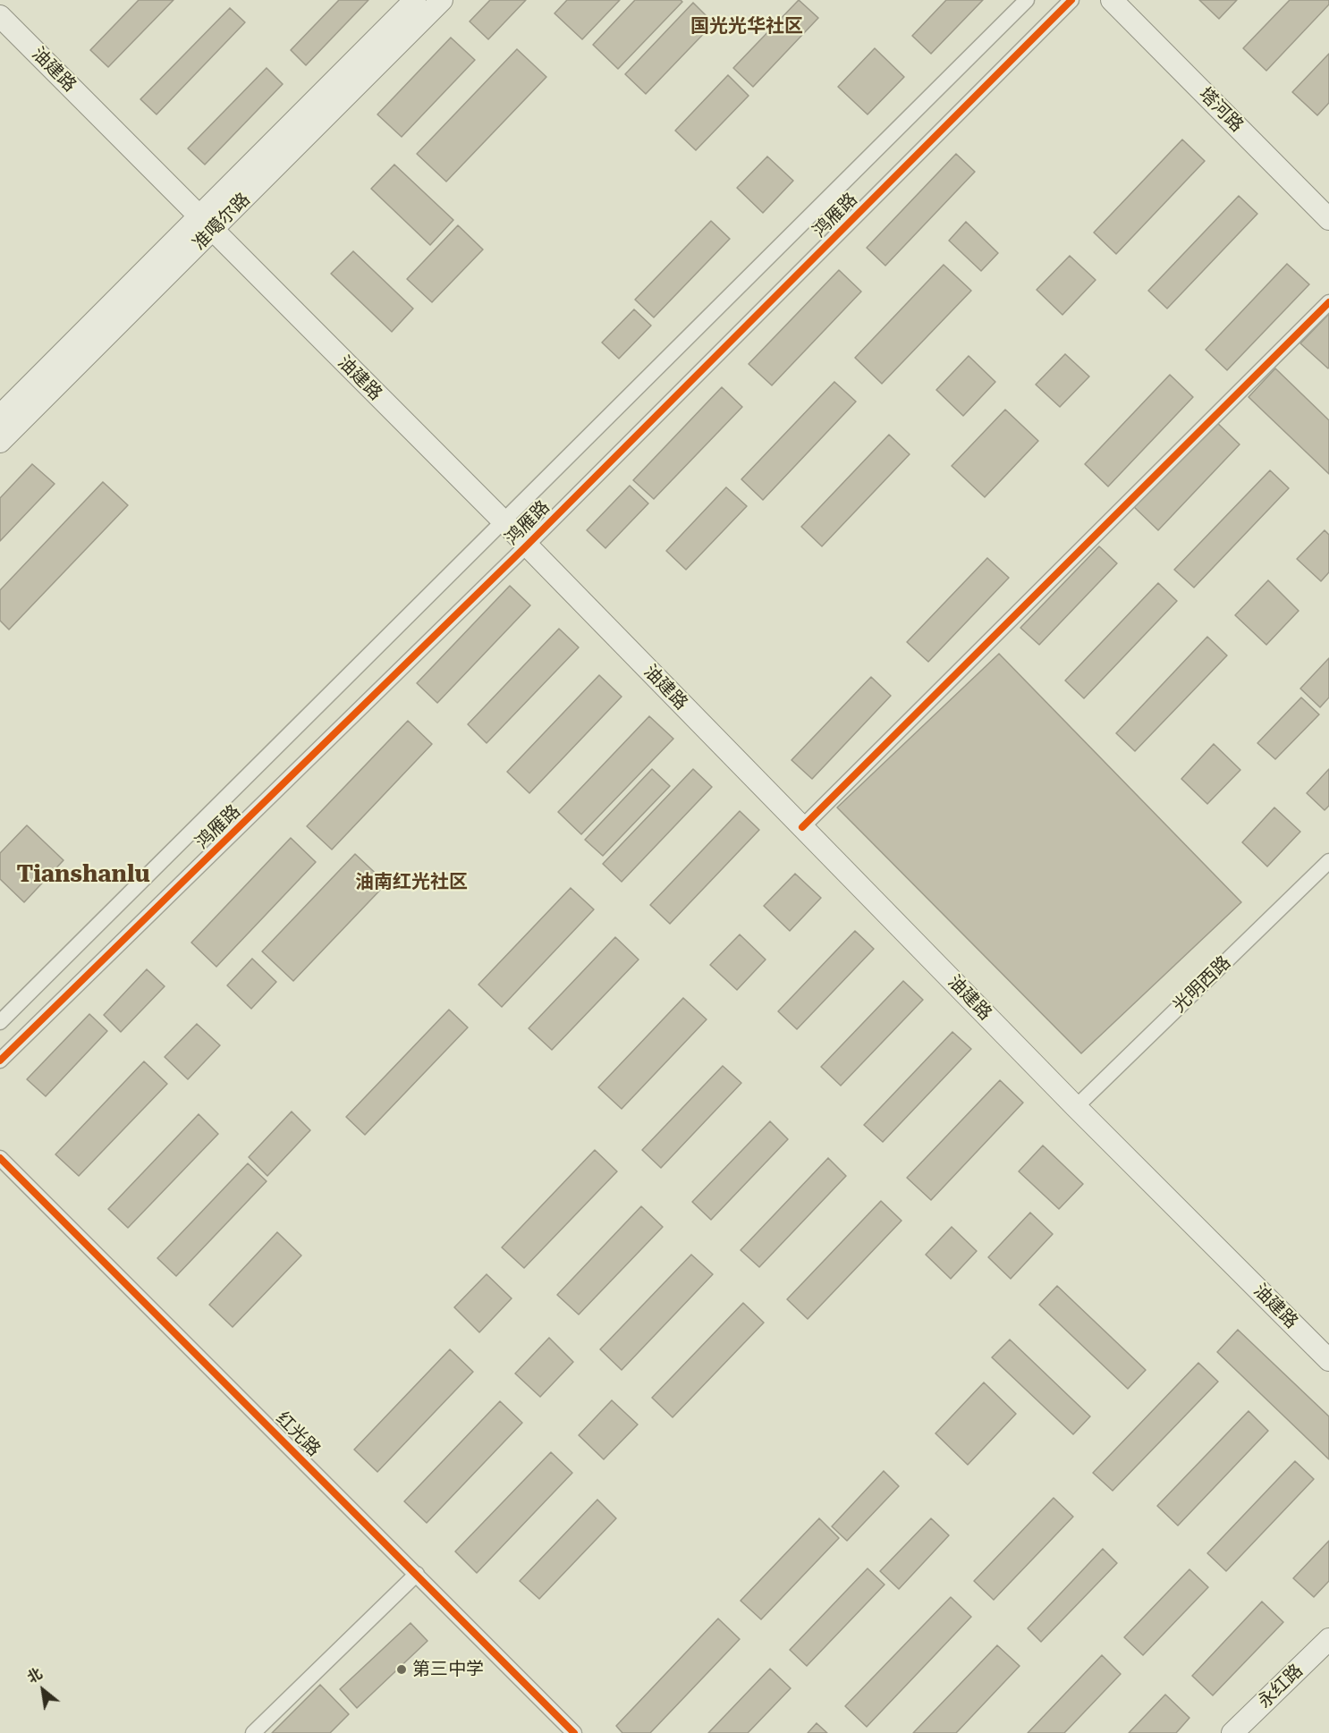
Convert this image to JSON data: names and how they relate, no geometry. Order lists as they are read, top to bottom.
{
  "streets": {
    "main road": [
      "油建路",
      "塔河路",
      "准噶尔路",
      "永红路"
    ],
    "street": ["鸿雁路", "光明西路", "红光路"]
  },
  "crossings": [
    ["油建路", "鸿雁路"],
    ["油建路", "准噶尔路"],
    ["油建路", "光明西路"]
  ],
  "districts": ["国光光华社区", "Tianshanlu", "油南红光社区"],
  "places": ["第三中学"],
  "north": "top left"
}
